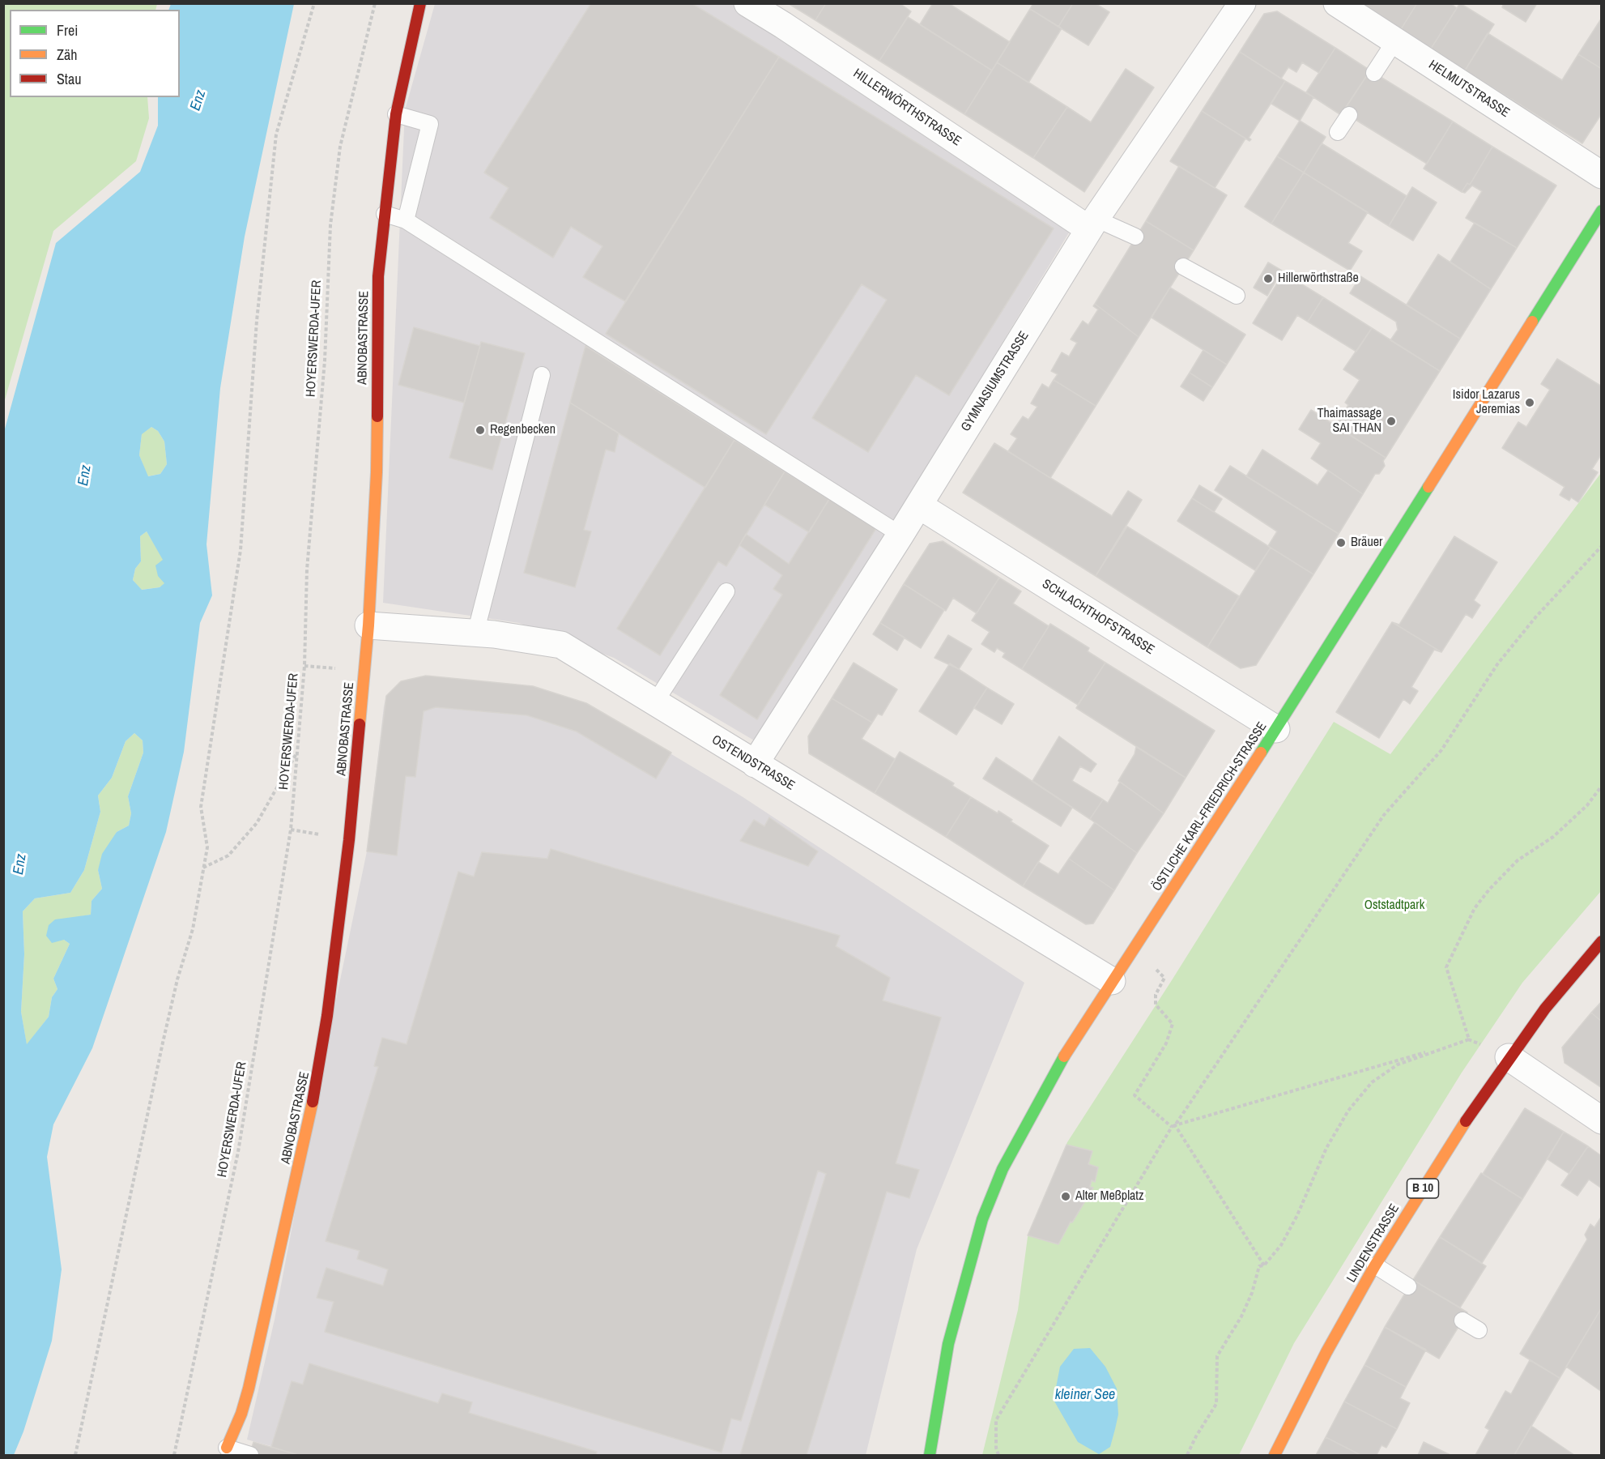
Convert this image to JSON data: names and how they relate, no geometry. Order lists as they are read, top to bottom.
{
  "streets": {
    "main road": [
      "ABNOBASTRASSE",
      "ÖSTLICHE KARL-FRIEDRICH-STRASSE",
      "B 10",
      "LINDENSTRASSE"
    ],
    "street": [
      "HELMUTSTRASSE",
      "HILLERWÖRTHSTRASSE",
      "GYMNASIUMSTRASSE",
      "SCHLACHTHOFSTRASSE",
      "OSTENDSTRASSE"
    ],
    "path": ["HOYERSWERDA-UFER"]
  },
  "crossings": [
    ["HILLERWÖRTHSTRASSE", "GYMNASIUMSTRASSE"],
    ["ABNOBASTRASSE", "OSTENDSTRASSE"],
    ["GYMNASIUMSTRASSE", "SCHLACHTHOFSTRASSE"],
    ["GYMNASIUMSTRASSE", "OSTENDSTRASSE"],
    ["SCHLACHTHOFSTRASSE", "ÖSTLICHE KARL-FRIEDRICH-STRASSE"],
    ["OSTENDSTRASSE", "ÖSTLICHE KARL-FRIEDRICH-STRASSE"]
  ],
  "water": ["Enz", "kleiner See"],
  "parks": ["Oststadtpark"],
  "places": [
    "Hillerwörthstraße",
    "Isidor Lazarus Jeremias",
    "Thaimassage SAI THAN",
    "Regenbecken",
    "Bräuer",
    "Alter Meßplatz"
  ],
  "legend": ["Frei", "Zäh", "Stau"]
}
